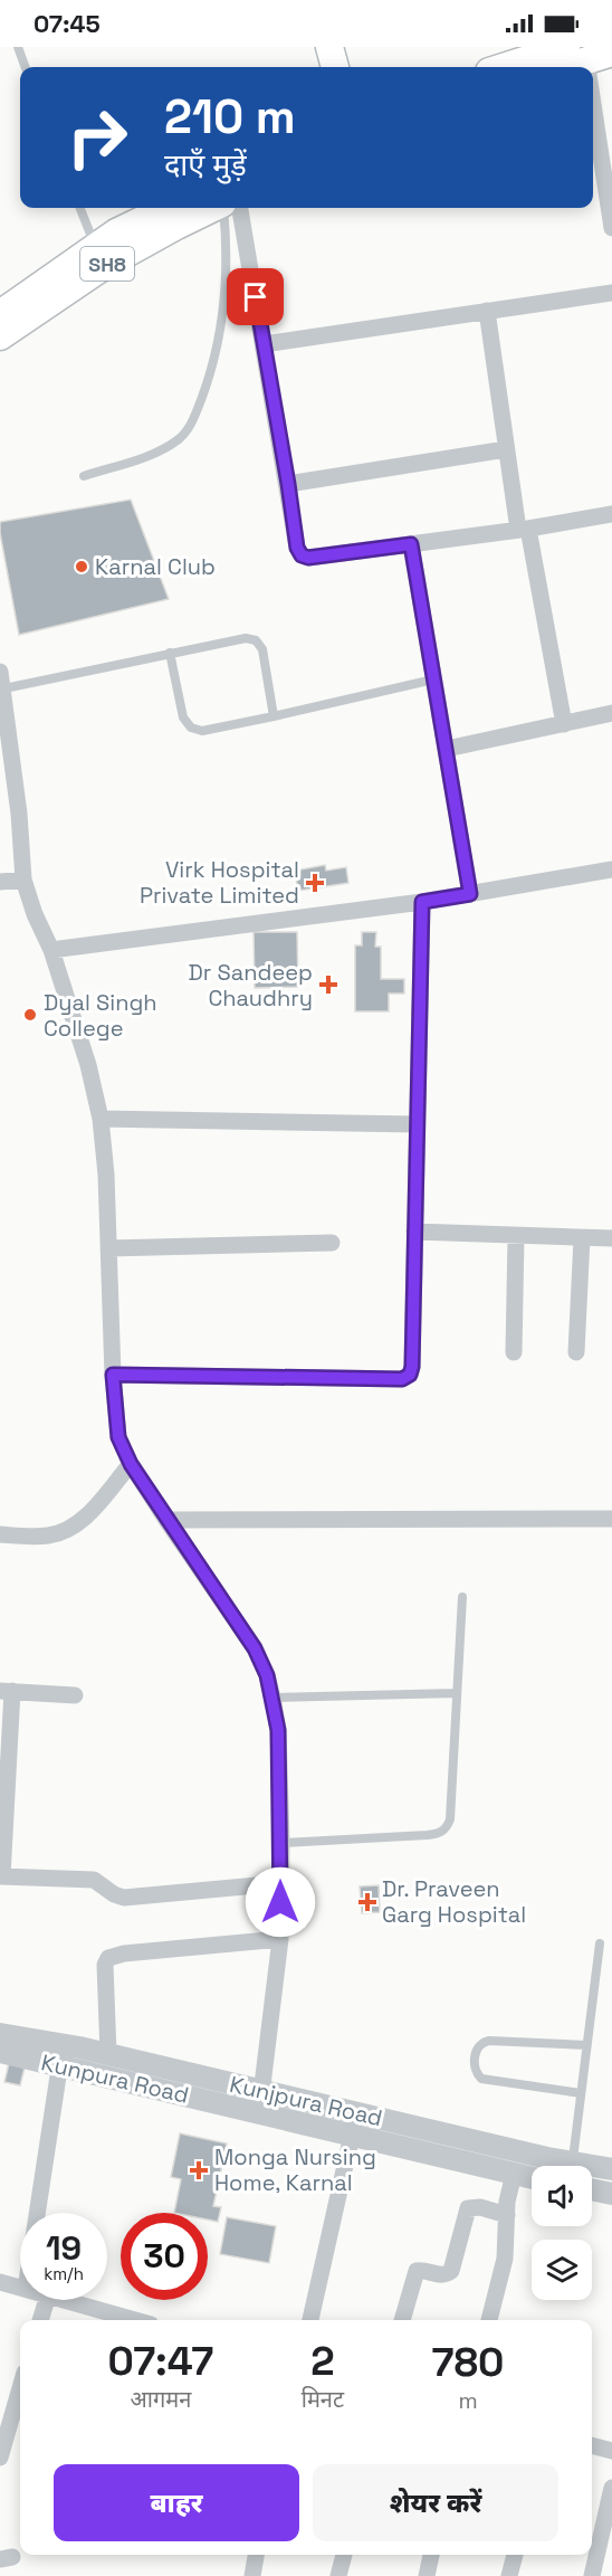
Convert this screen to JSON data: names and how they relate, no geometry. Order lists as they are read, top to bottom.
{
  "streets": {
    "main road": ["SH8"],
    "street": ["Kunpura Road", "Kunjpura Road"]
  },
  "crossings": [
    ["Kunpura Road", "Kunjpura Road"]
  ],
  "places": {
    "other": ["Karnal Club", "Dyal Singh College"],
    "health": [
      "Virk Hospital Private Limited",
      "Dr Sandeep Chaudhry",
      "Dr. Praveen Garg Hospital",
      "Monga Nursing Home, Karnal"
    ]
  },
  "page": {
    "status": "07:45",
    "turn": ["210 m", "दाएँ मुड़ें"],
    "speed": "19 km/h",
    "limit": "30",
    "eta": [
      "07:47",
      "आगमन",
      "2",
      "मिनट",
      "780",
      "m"
    ],
    "buttons": ["बाहर", "शेयर करें"]
  }
}
